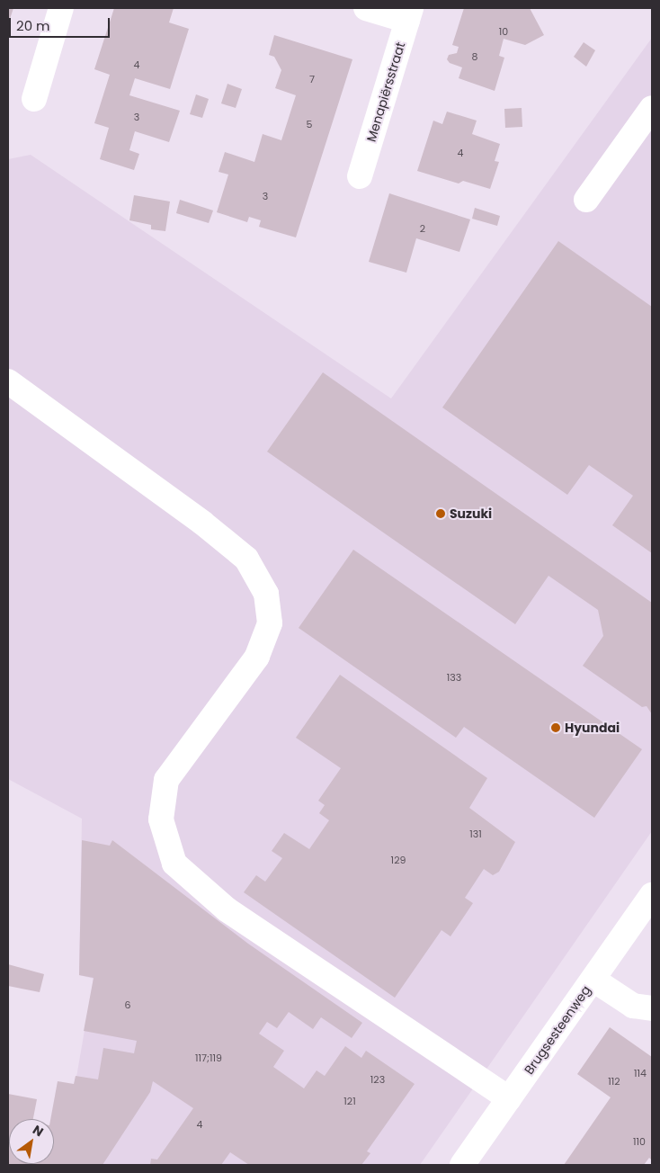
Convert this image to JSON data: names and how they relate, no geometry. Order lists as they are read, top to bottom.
{
  "streets": {
    "main road": ["Menapiërsstraat", "Brugsesteenweg"]
  },
  "places": ["Suzuki", "Hyundai"],
  "house_numbers": [
    "10",
    "8",
    "4",
    "7",
    "3",
    "5",
    "4",
    "3",
    "2",
    "133",
    "131",
    "129",
    "6",
    "117;119",
    "114",
    "123",
    "112",
    "121",
    "4",
    "110"
  ],
  "scale_bar": "20 m",
  "north": "top right"
}
